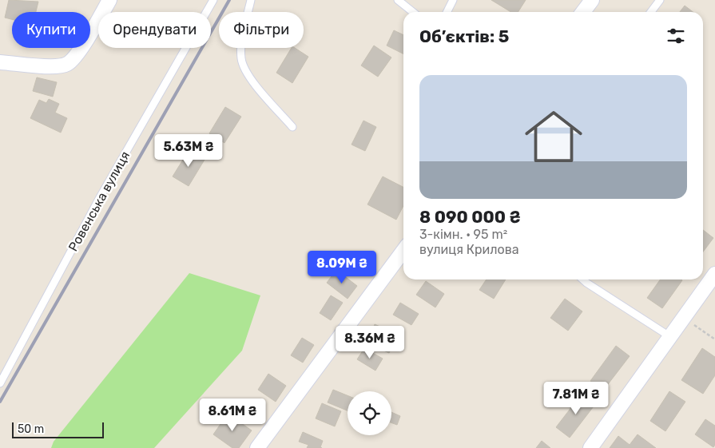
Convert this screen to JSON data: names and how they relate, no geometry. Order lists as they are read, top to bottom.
{
  "streets": {
    "lane": ["Ровенська вулиця"]
  },
  "scale_bar": "50 m",
  "page": {
    "chip": ["Купити", "Орендувати", "Фільтри"],
    "heading": "Об’єктів: 5",
    "list": [
      {
        "name": "8 090 000 ₴",
        "note": "3-кімн. · 95 m² · вулиця Крилова"
      }
    ],
    "price": [
      "5.63M ₴",
      "8.09M ₴",
      "8.36M ₴",
      "7.81M ₴",
      "8.61M ₴"
    ],
    "scale": "50 m"
  }
}
